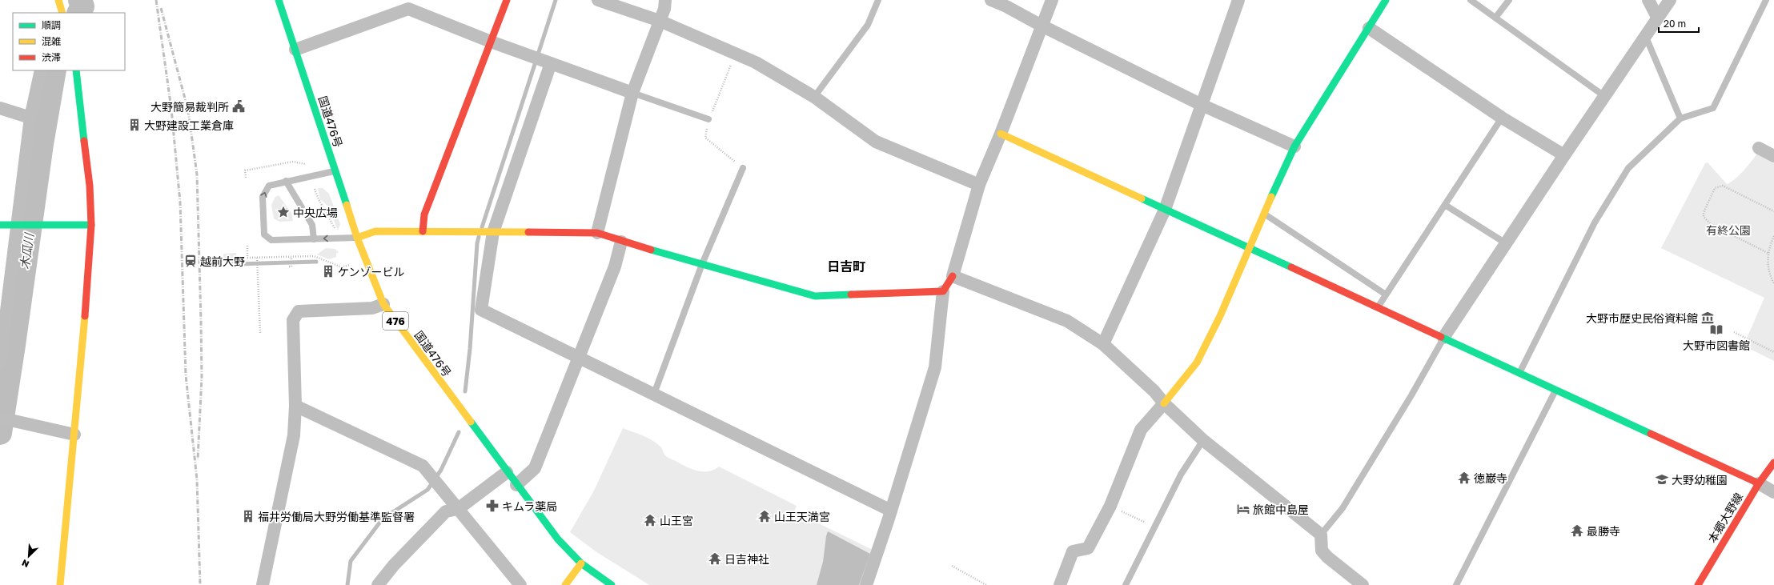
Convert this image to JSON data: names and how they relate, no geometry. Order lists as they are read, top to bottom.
{
  "streets": {
    "main road": ["国道476号", "476", "本郷大野線"]
  },
  "districts": ["日吉町"],
  "water": ["木瓜川"],
  "parks": ["有終公園"],
  "places": {
    "public building": ["大野簡易裁判所"],
    "building": ["大野建設工業倉庫", "ケンゾービル", "福井労働局大野労働基準監督署"],
    "place": ["中央広場"],
    "station": ["越前大野"],
    "museum": ["大野市歴史民俗資料館"],
    "library": ["大野市図書館"],
    "temple": [
      "徳巌寺",
      "山王天満宮",
      "山王宮",
      "最勝寺",
      "日吉神社"
    ],
    "school or university": ["大野幼稚園"],
    "pharmacy": ["キムラ薬局"],
    "hotel": ["旅館中島屋"]
  },
  "legend": ["順調", "混雑", "渋滞"],
  "scale_bar": "20 m",
  "north": "bottom left"
}
